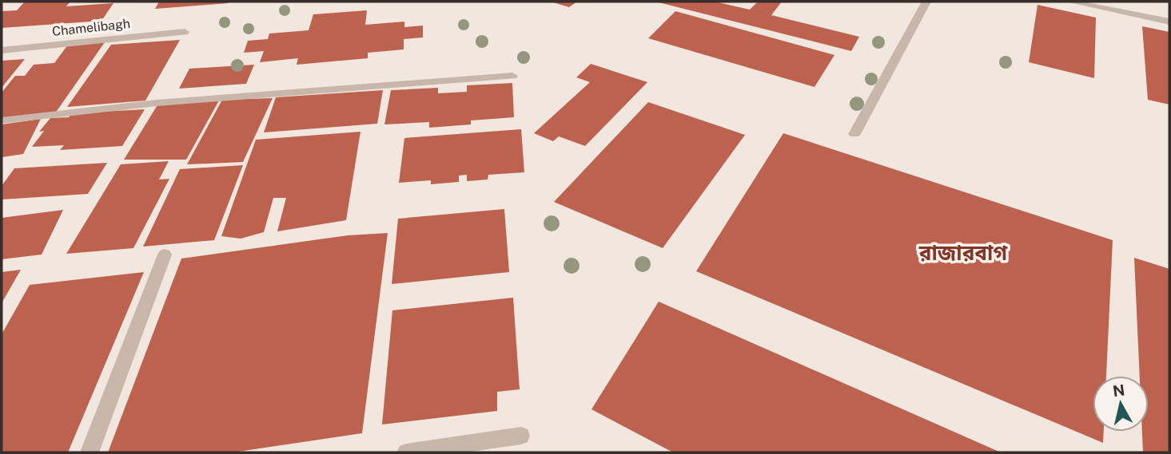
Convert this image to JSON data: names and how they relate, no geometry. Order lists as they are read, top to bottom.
{
  "streets": {
    "street": ["Chamelibagh"]
  },
  "districts": ["রাজারবাগ"],
  "north": "top"
}
